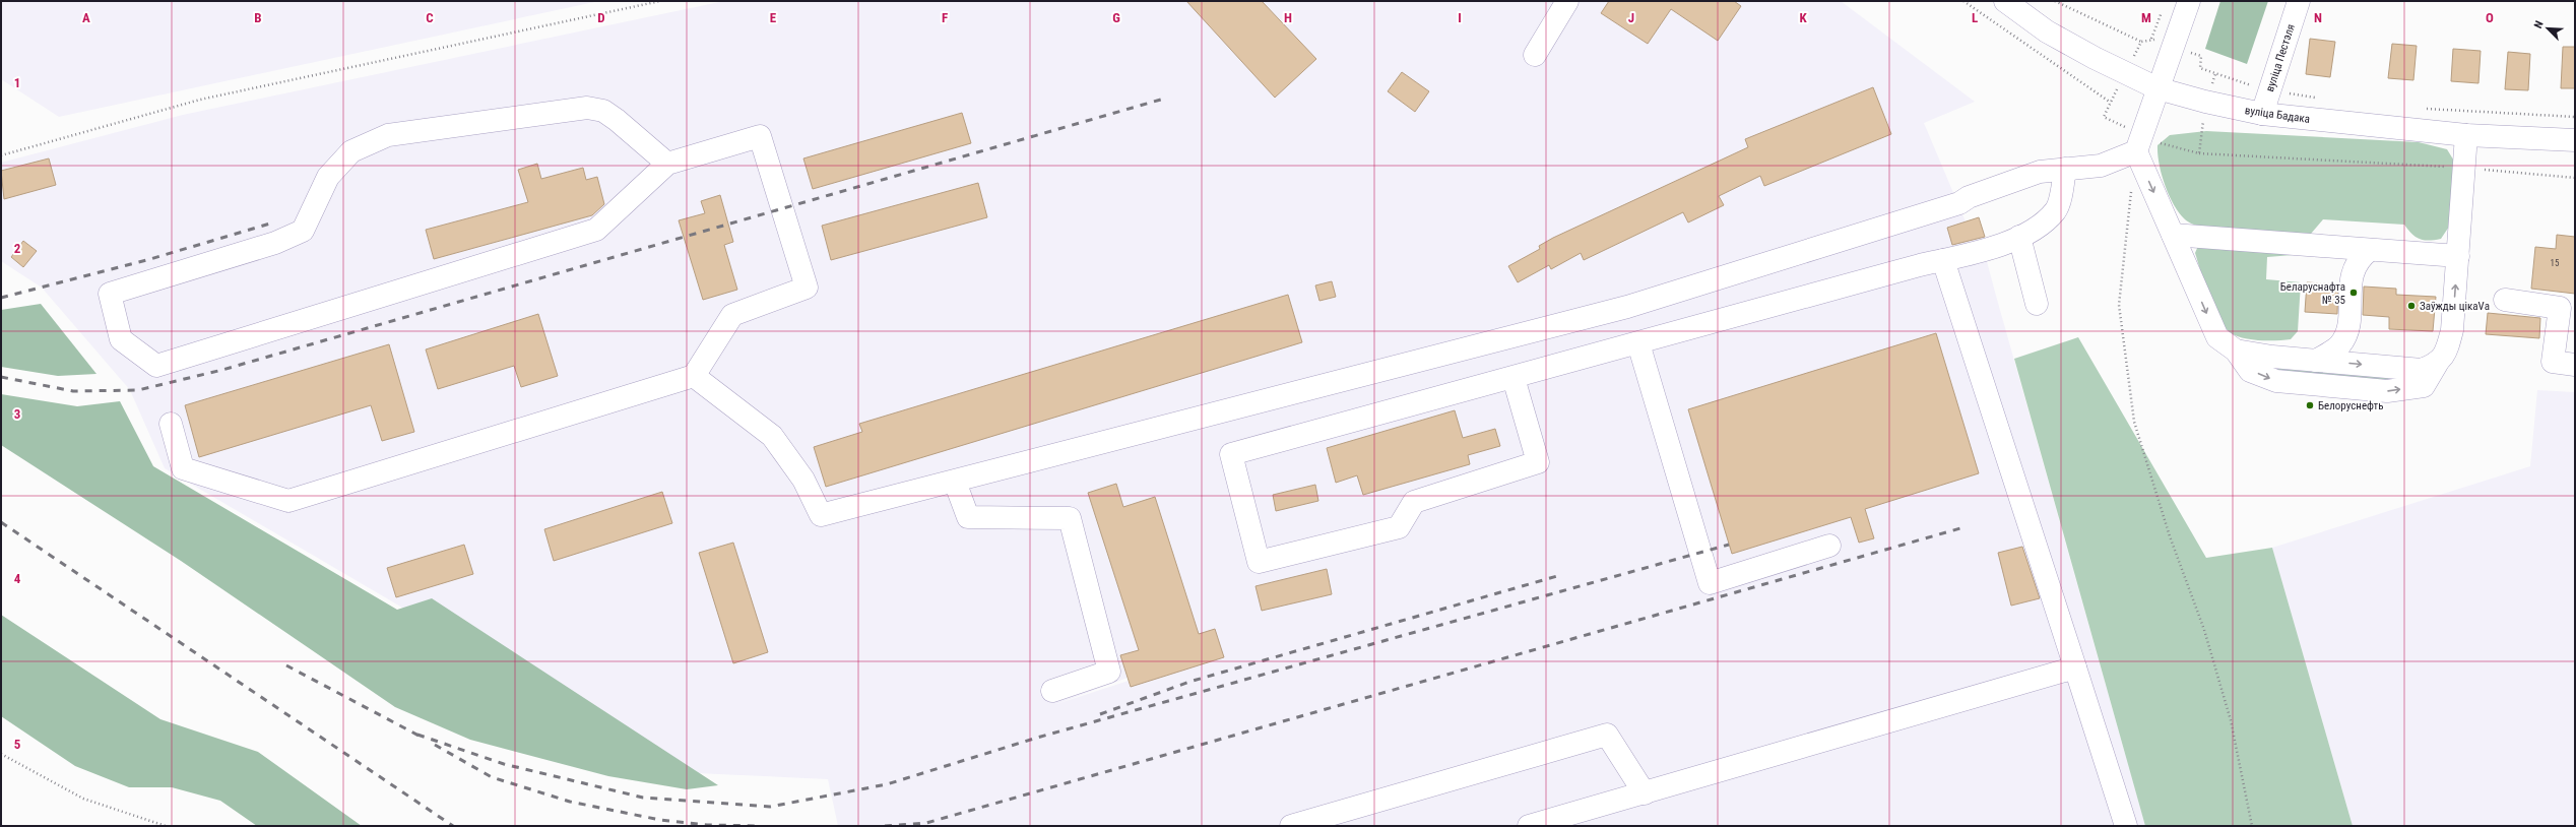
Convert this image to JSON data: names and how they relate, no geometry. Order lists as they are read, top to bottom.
{
  "streets": {
    "main road": ["вуліца Пестэля", "вуліца Бадака"]
  },
  "crossings": [
    ["вуліца Пестэля", "вуліца Бадака"]
  ],
  "places": ["Беларуснафта № 35", "Заўжды цікаVа", "Белоруснефть"],
  "house_numbers": ["15"],
  "north": "top left",
  "grid": {
    "columns": [
      "A",
      "B",
      "C",
      "D",
      "E",
      "F",
      "G",
      "H",
      "I",
      "J",
      "K",
      "L",
      "M",
      "N",
      "O"
    ],
    "rows": [
      "1",
      "2",
      "3",
      "4",
      "5"
    ]
  }
}
